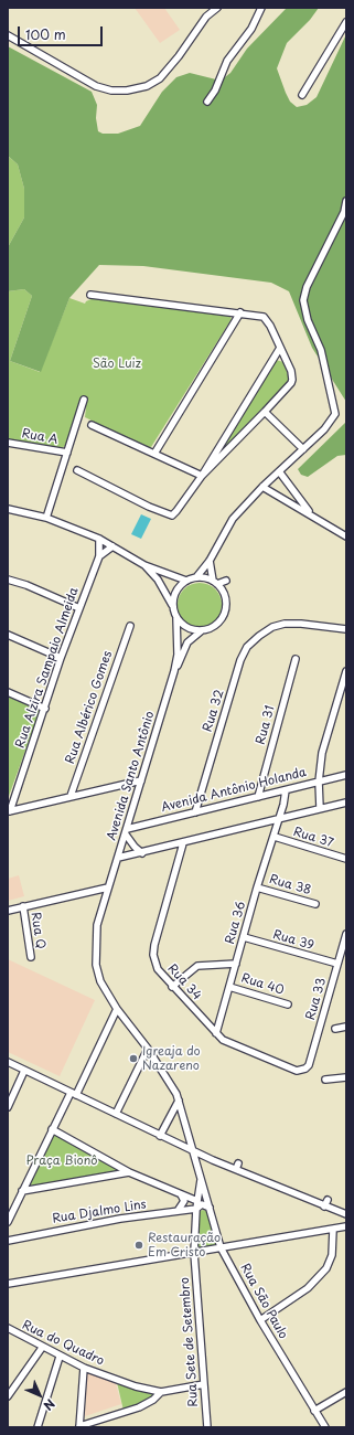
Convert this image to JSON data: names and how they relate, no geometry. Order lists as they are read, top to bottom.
{
  "streets": {
    "street": [
      "Rua A",
      "Rua Alzira Sampaio Almeida",
      "Rua Albérico Gomes",
      "Rua 32",
      "Rua 31",
      "Avenida Santo Antônio",
      "Avenida Antônio Holanda",
      "Rua 37",
      "Rua 38",
      "Rua 36",
      "Rua Q",
      "Rua 39",
      "Rua 34",
      "Rua 40",
      "Rua 33",
      "Rua Djalmo Lins",
      "Rua São Paulo",
      "Rua Sete de Setembro",
      "Rua do Quadro"
    ]
  },
  "crossings": [
    ["Rua 32", "Avenida Antônio Holanda"],
    ["Rua 31", "Avenida Antônio Holanda"],
    ["Avenida Santo Antônio", "Avenida Antônio Holanda"],
    ["Avenida Santo Antônio", "Rua São Paulo"],
    ["Avenida Antônio Holanda", "Rua 36"],
    ["Rua 37", "Rua 36"],
    ["Rua 38", "Rua 36"],
    ["Rua 36", "Rua 39"],
    ["Rua 36", "Rua 34"],
    ["Rua 36", "Rua 40"],
    ["Rua 39", "Rua 33"],
    ["Rua 34", "Rua 33"],
    ["Rua Djalmo Lins", "Rua São Paulo"],
    ["Rua Djalmo Lins", "Rua Sete de Setembro"],
    ["Rua São Paulo", "Rua Sete de Setembro"]
  ],
  "parks": ["São Luiz", "Praça Bionô"],
  "places": ["Igreaja do Nazareno", "Restauração Em Cristo"],
  "scale_bar": "100 m",
  "north": "bottom right"
}
